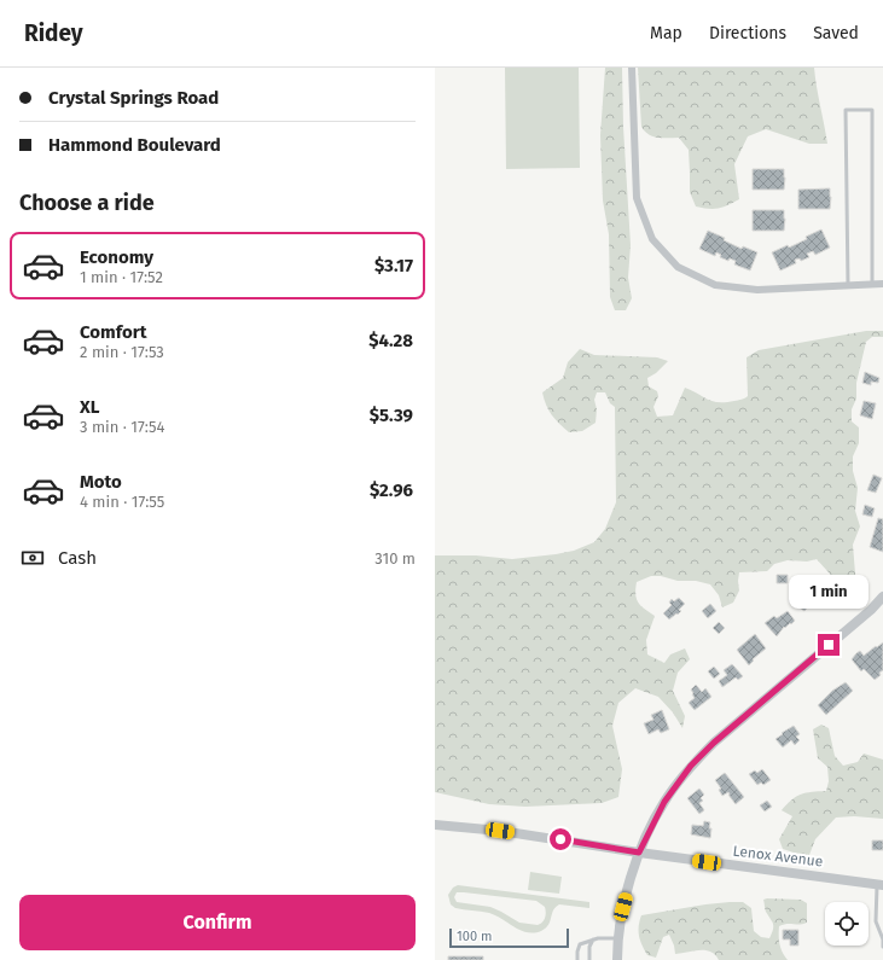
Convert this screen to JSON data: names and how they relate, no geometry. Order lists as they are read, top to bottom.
{
  "streets": {
    "street": ["Lenox Avenue"]
  },
  "scale_bar": "100 m",
  "page": {
    "header": "Ridey",
    "nav": ["Map", "Directions", "Saved"],
    "banner": ["Crystal Springs Road", "Hammond Boulevard"],
    "heading": "Choose a ride",
    "list": [
      {
        "name": "Economy",
        "note": "1 min · 17:52",
        "value": "$3.17"
      },
      {
        "name": "Comfort",
        "note": "2 min · 17:53",
        "value": "$4.28"
      },
      {
        "name": "XL",
        "note": "3 min · 17:54",
        "value": "$5.39"
      },
      {
        "name": "Moto",
        "note": "4 min · 17:55",
        "value": "$2.96"
      }
    ],
    "pay": ["Cash", "310 m"],
    "bubble": "1 min",
    "buttons": "Confirm",
    "scale": "100 m"
  }
}
